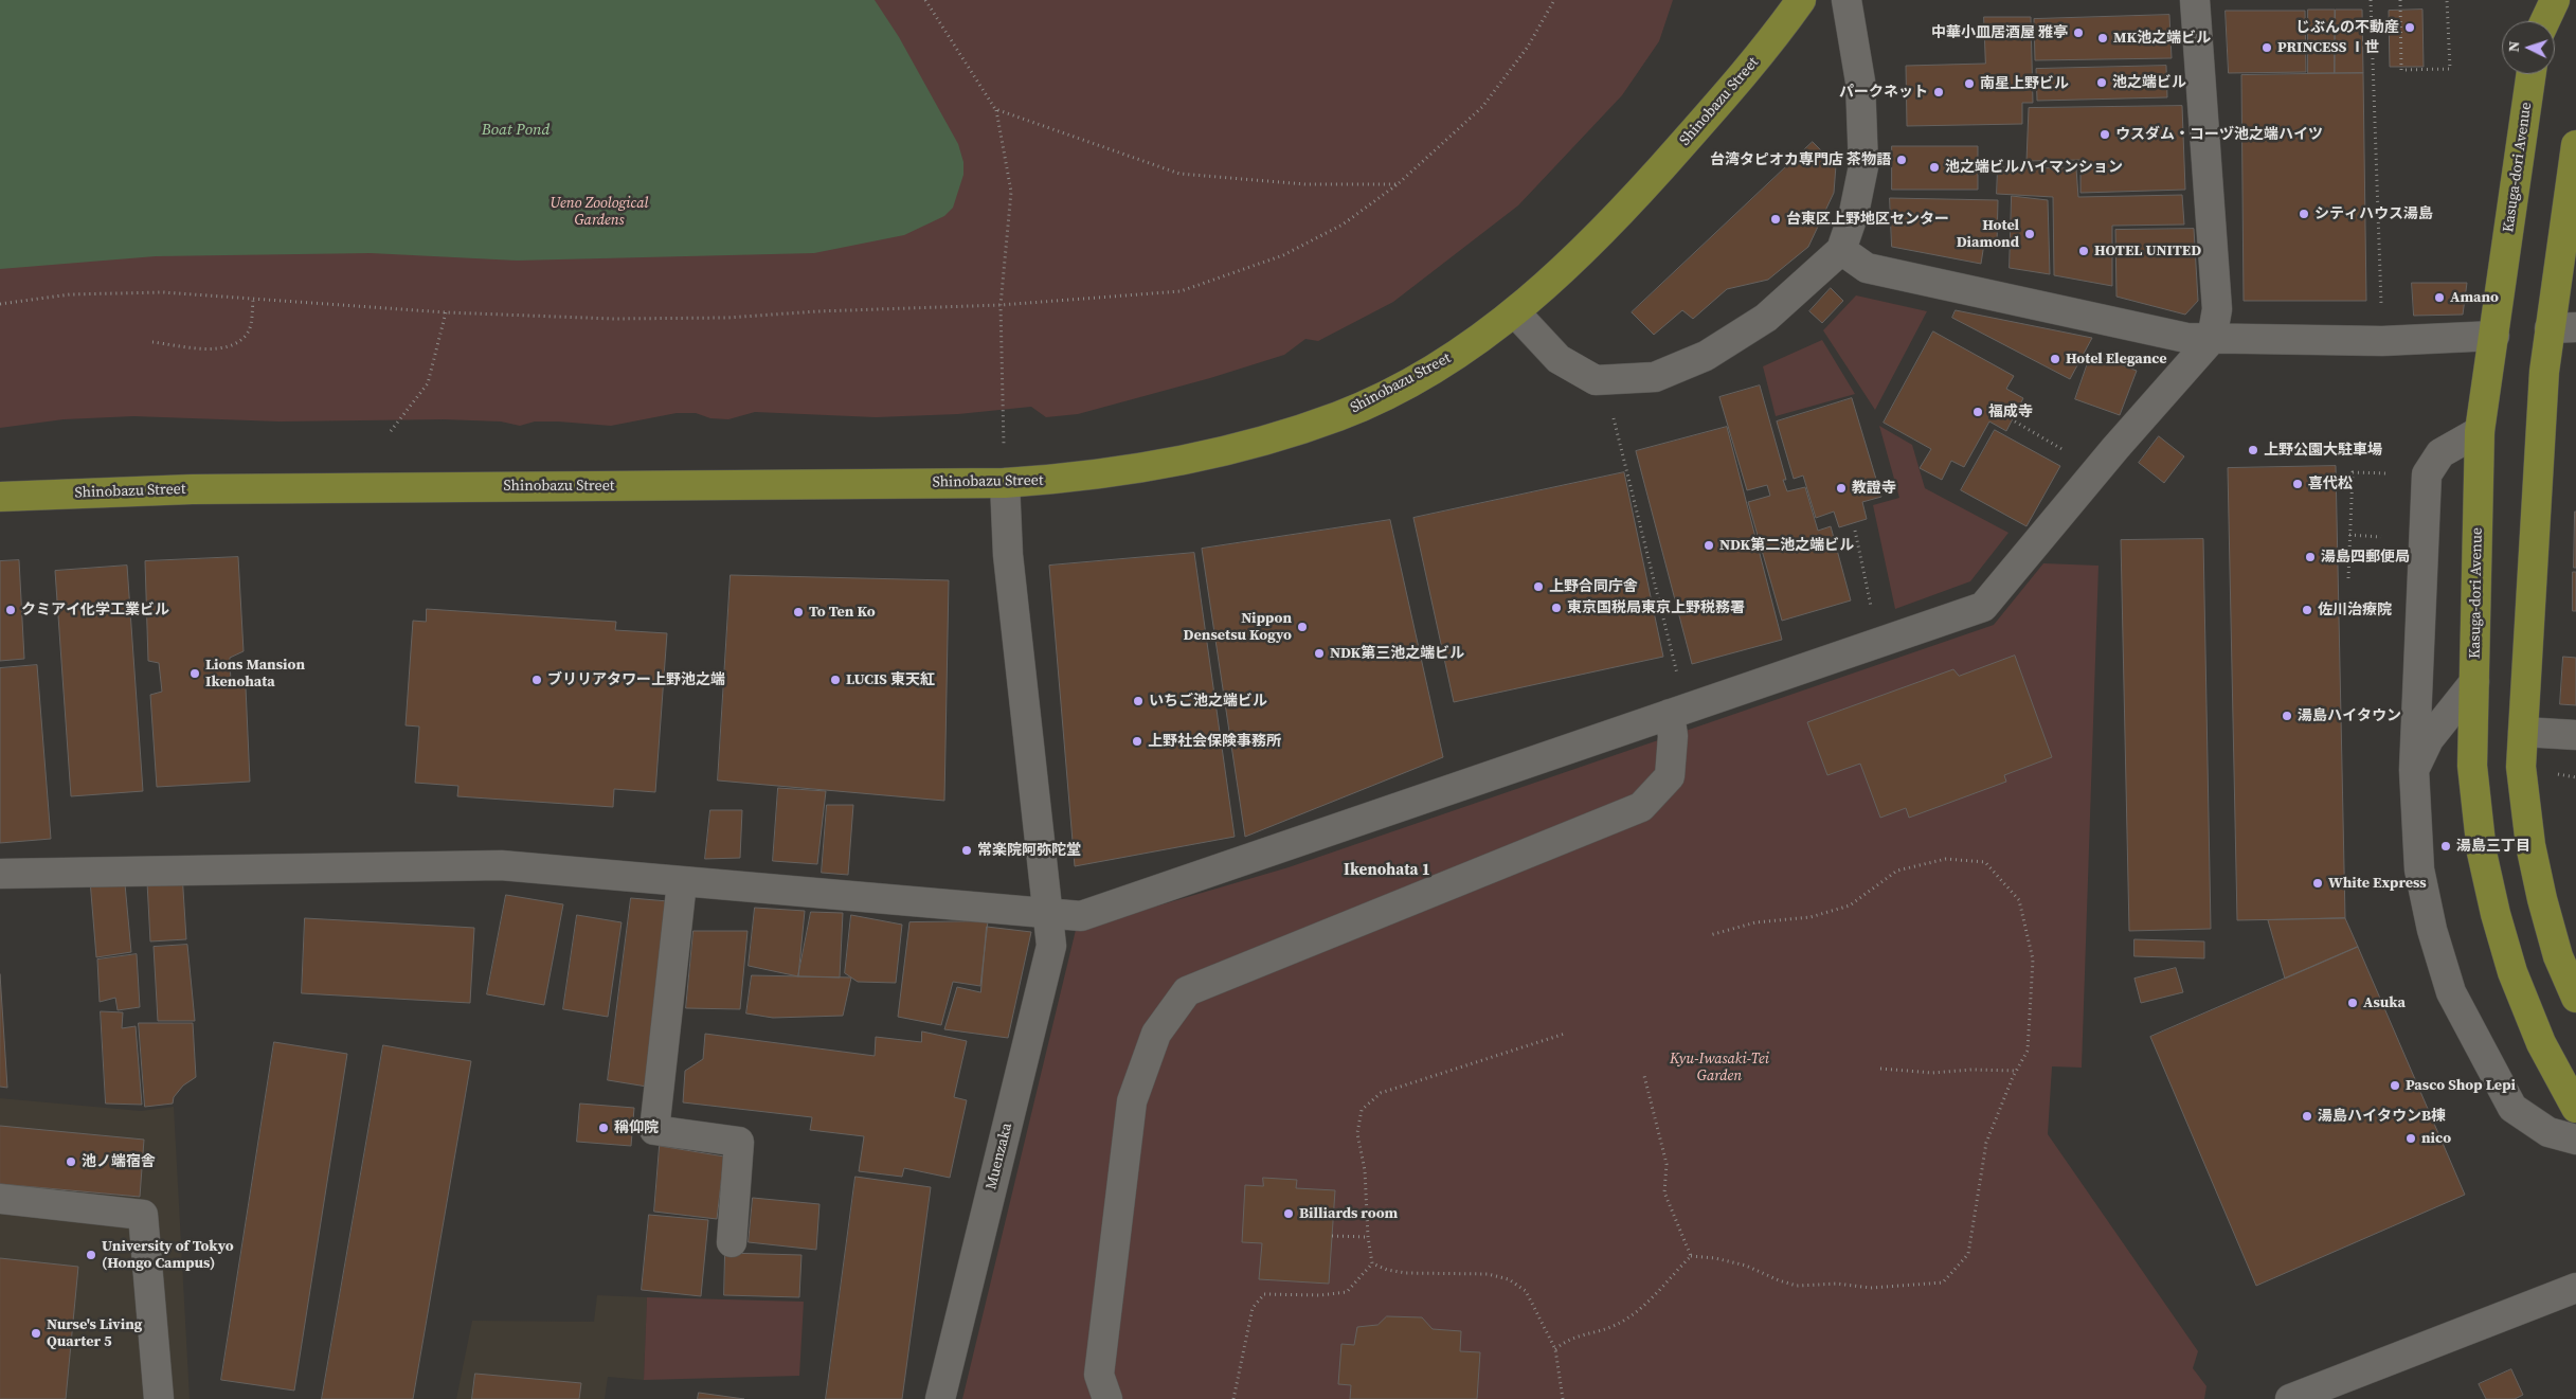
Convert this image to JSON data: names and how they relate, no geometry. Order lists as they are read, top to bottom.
{
  "streets": {
    "main road": ["Shinobazu Street", "Kasuga-dori Avenue"],
    "street": ["Muenzaka"]
  },
  "crossings": [
    ["Shinobazu Street", "Muenzaka"]
  ],
  "districts": ["Ikenohata 1"],
  "water": ["Boat Pond"],
  "parks": ["Ueno Zoological Gardens", "Kyu-Iwasaki-Tei Garden"],
  "places": [
    "じぶんの不動産",
    "中華小皿居酒屋 雅亭",
    "MK池之端ビル",
    "PRINCESS Ⅰ世",
    "池之端ビル",
    "南星上野ビル",
    "パークネット",
    "ウスダム・コーヅ池之端ハイツ",
    "台湾タピオカ専門店 茶物語",
    "池之端ビルハイマンション",
    "シティハウス湯島",
    "台東区上野地区センター",
    "Hotel Diamond",
    "HOTEL UNITED",
    "Amano",
    "Hotel Elegance",
    "福成寺",
    "上野公園大駐車場",
    "喜代松",
    "教證寺",
    "NDK第二池之端ビル",
    "湯島四郵便局",
    "上野合同庁舎",
    "東京国税局東京上野税務署",
    "クミアイ化学工業ビル",
    "佐川治療院",
    "To Ten Ko",
    "Nippon Densetsu Kogyo",
    "NDK第三池之端ビル",
    "Lions Mansion Ikenohata",
    "ブリリアタワー上野池之端",
    "LUCIS 東天紅",
    "いちご池之端ビル",
    "湯島ハイタウン",
    "上野社会保険事務所",
    "湯島三丁目",
    "常楽院阿弥陀堂",
    "White Express",
    "Asuka",
    "Pasco Shop Lepi",
    "湯島ハイタウンB棟",
    "稱仰院",
    "nico",
    "池ノ端宿舎",
    "Billiards room",
    "University of Tokyo (Hongo Campus)",
    "Nurse's Living Quarter 5"
  ],
  "north": "left"
}
